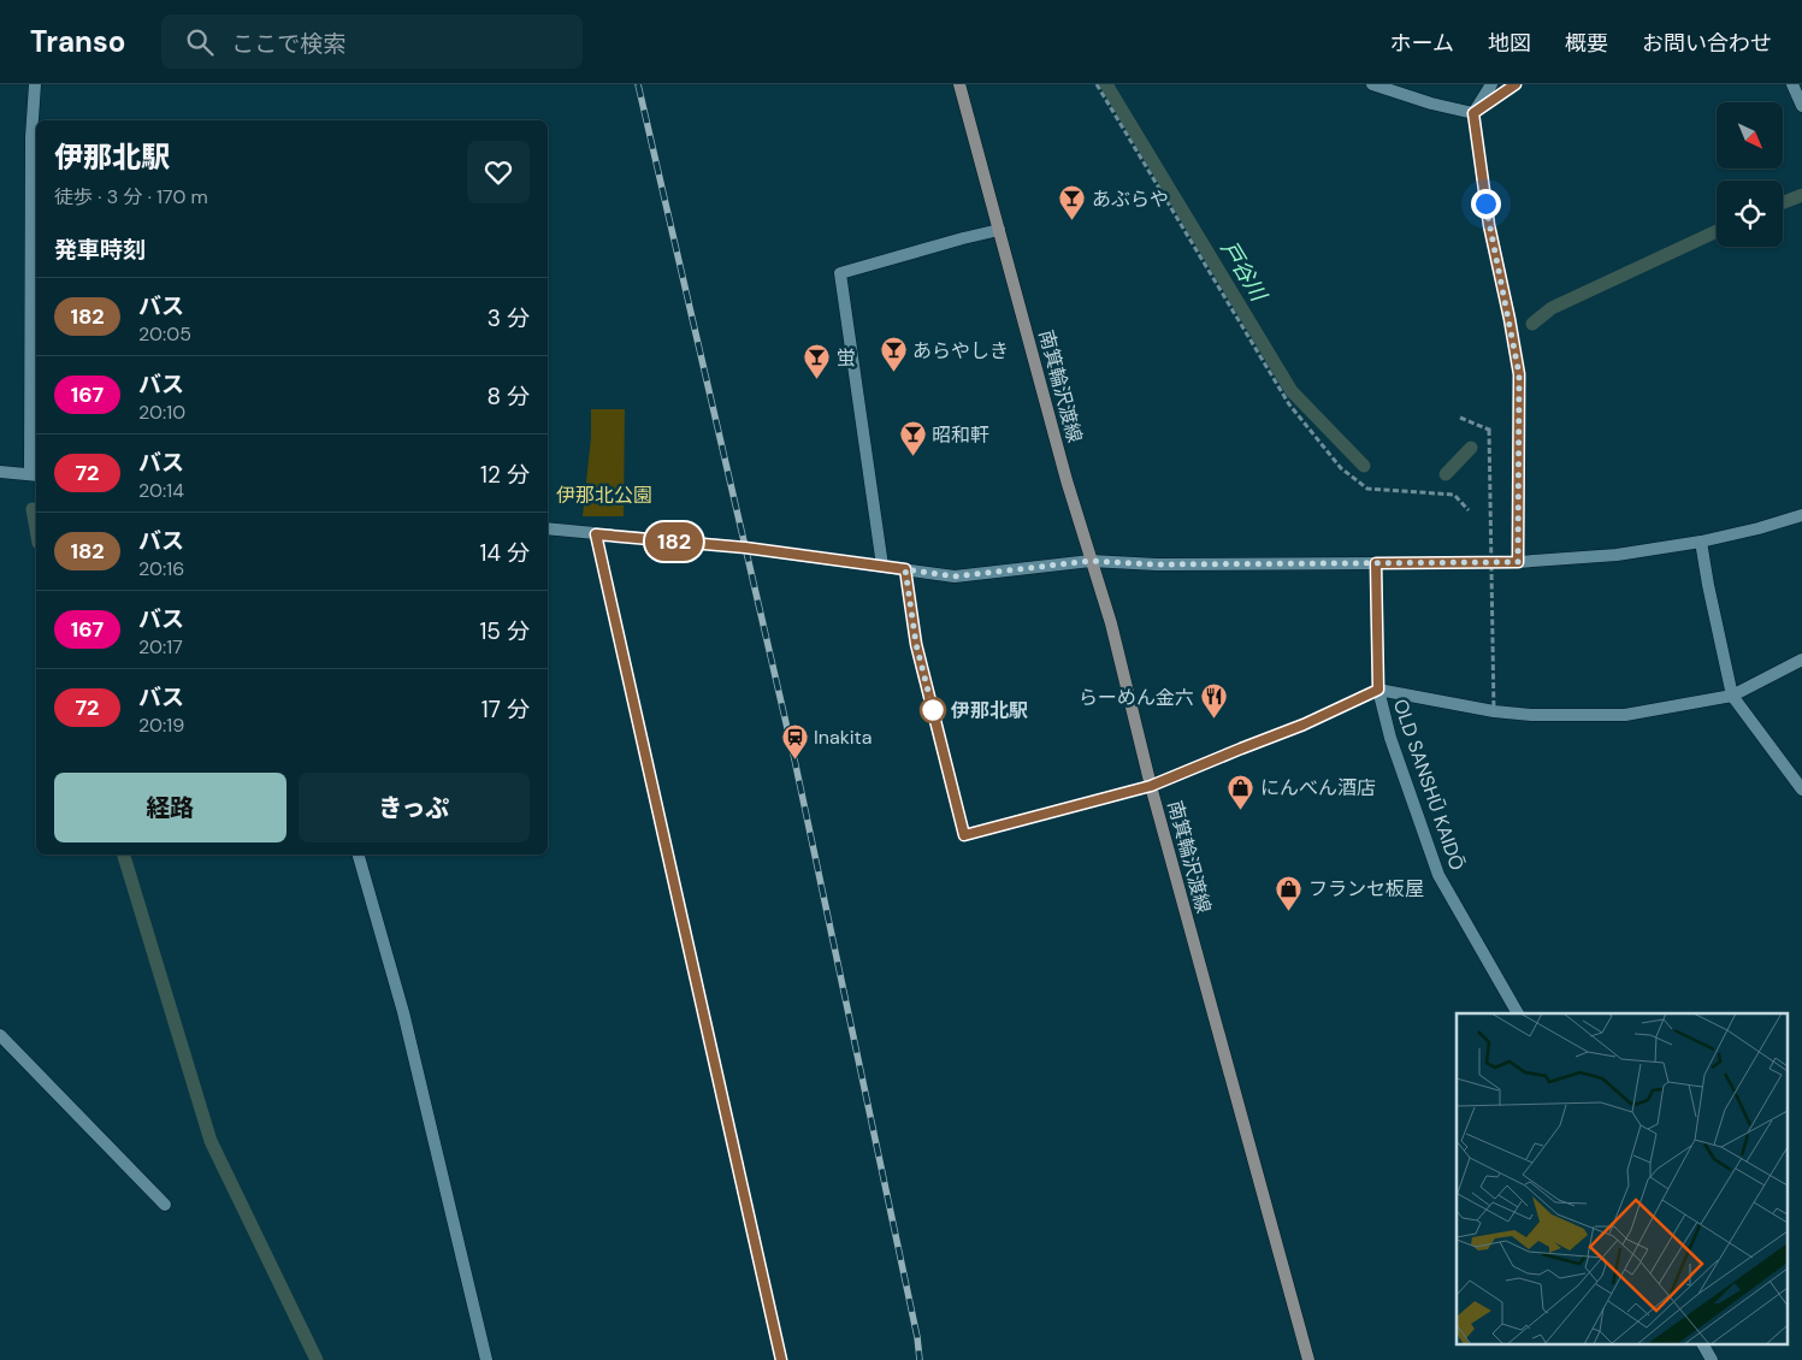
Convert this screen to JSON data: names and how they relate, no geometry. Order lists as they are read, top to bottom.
{
  "streets": {
    "main road": ["南箕輪沢渡線"],
    "street": ["OLD SANSHŪ KAIDŌ"]
  },
  "water": ["戸谷川"],
  "parks": ["伊那北公園"],
  "places": {
    "bar": [
      "あぶらや",
      "あらやしき",
      "蛍",
      "昭和軒"
    ],
    "other": ["伊那北駅"],
    "restaurant": ["らーめん金六"],
    "station": ["Inakita"],
    "shop": ["にんべん酒店", "フランセ板屋"]
  },
  "lines": ["bus line 182"],
  "north": "bottom right",
  "page": {
    "header": "Transo",
    "search": "ここで検索",
    "nav": [
      "ホーム",
      "地図",
      "概要",
      "お問い合わせ"
    ],
    "on_map": "182",
    "heading": [
      ["伊那北駅", "徒歩 · 3 分 · 170 m"],
      "発車時刻"
    ],
    "list": [
      {
        "mark": "182",
        "name": "バス",
        "note": "20:05",
        "value": "3 分"
      },
      {
        "mark": "167",
        "name": "バス",
        "note": "20:10",
        "value": "8 分"
      },
      {
        "mark": "72",
        "name": "バス",
        "note": "20:14",
        "value": "12 分"
      },
      {
        "mark": "182",
        "name": "バス",
        "note": "20:16",
        "value": "14 分"
      },
      {
        "mark": "167",
        "name": "バス",
        "note": "20:17",
        "value": "15 分"
      },
      {
        "mark": "72",
        "name": "バス",
        "note": "20:19",
        "value": "17 分"
      }
    ],
    "buttons": ["経路", "きっぷ"]
  }
}
